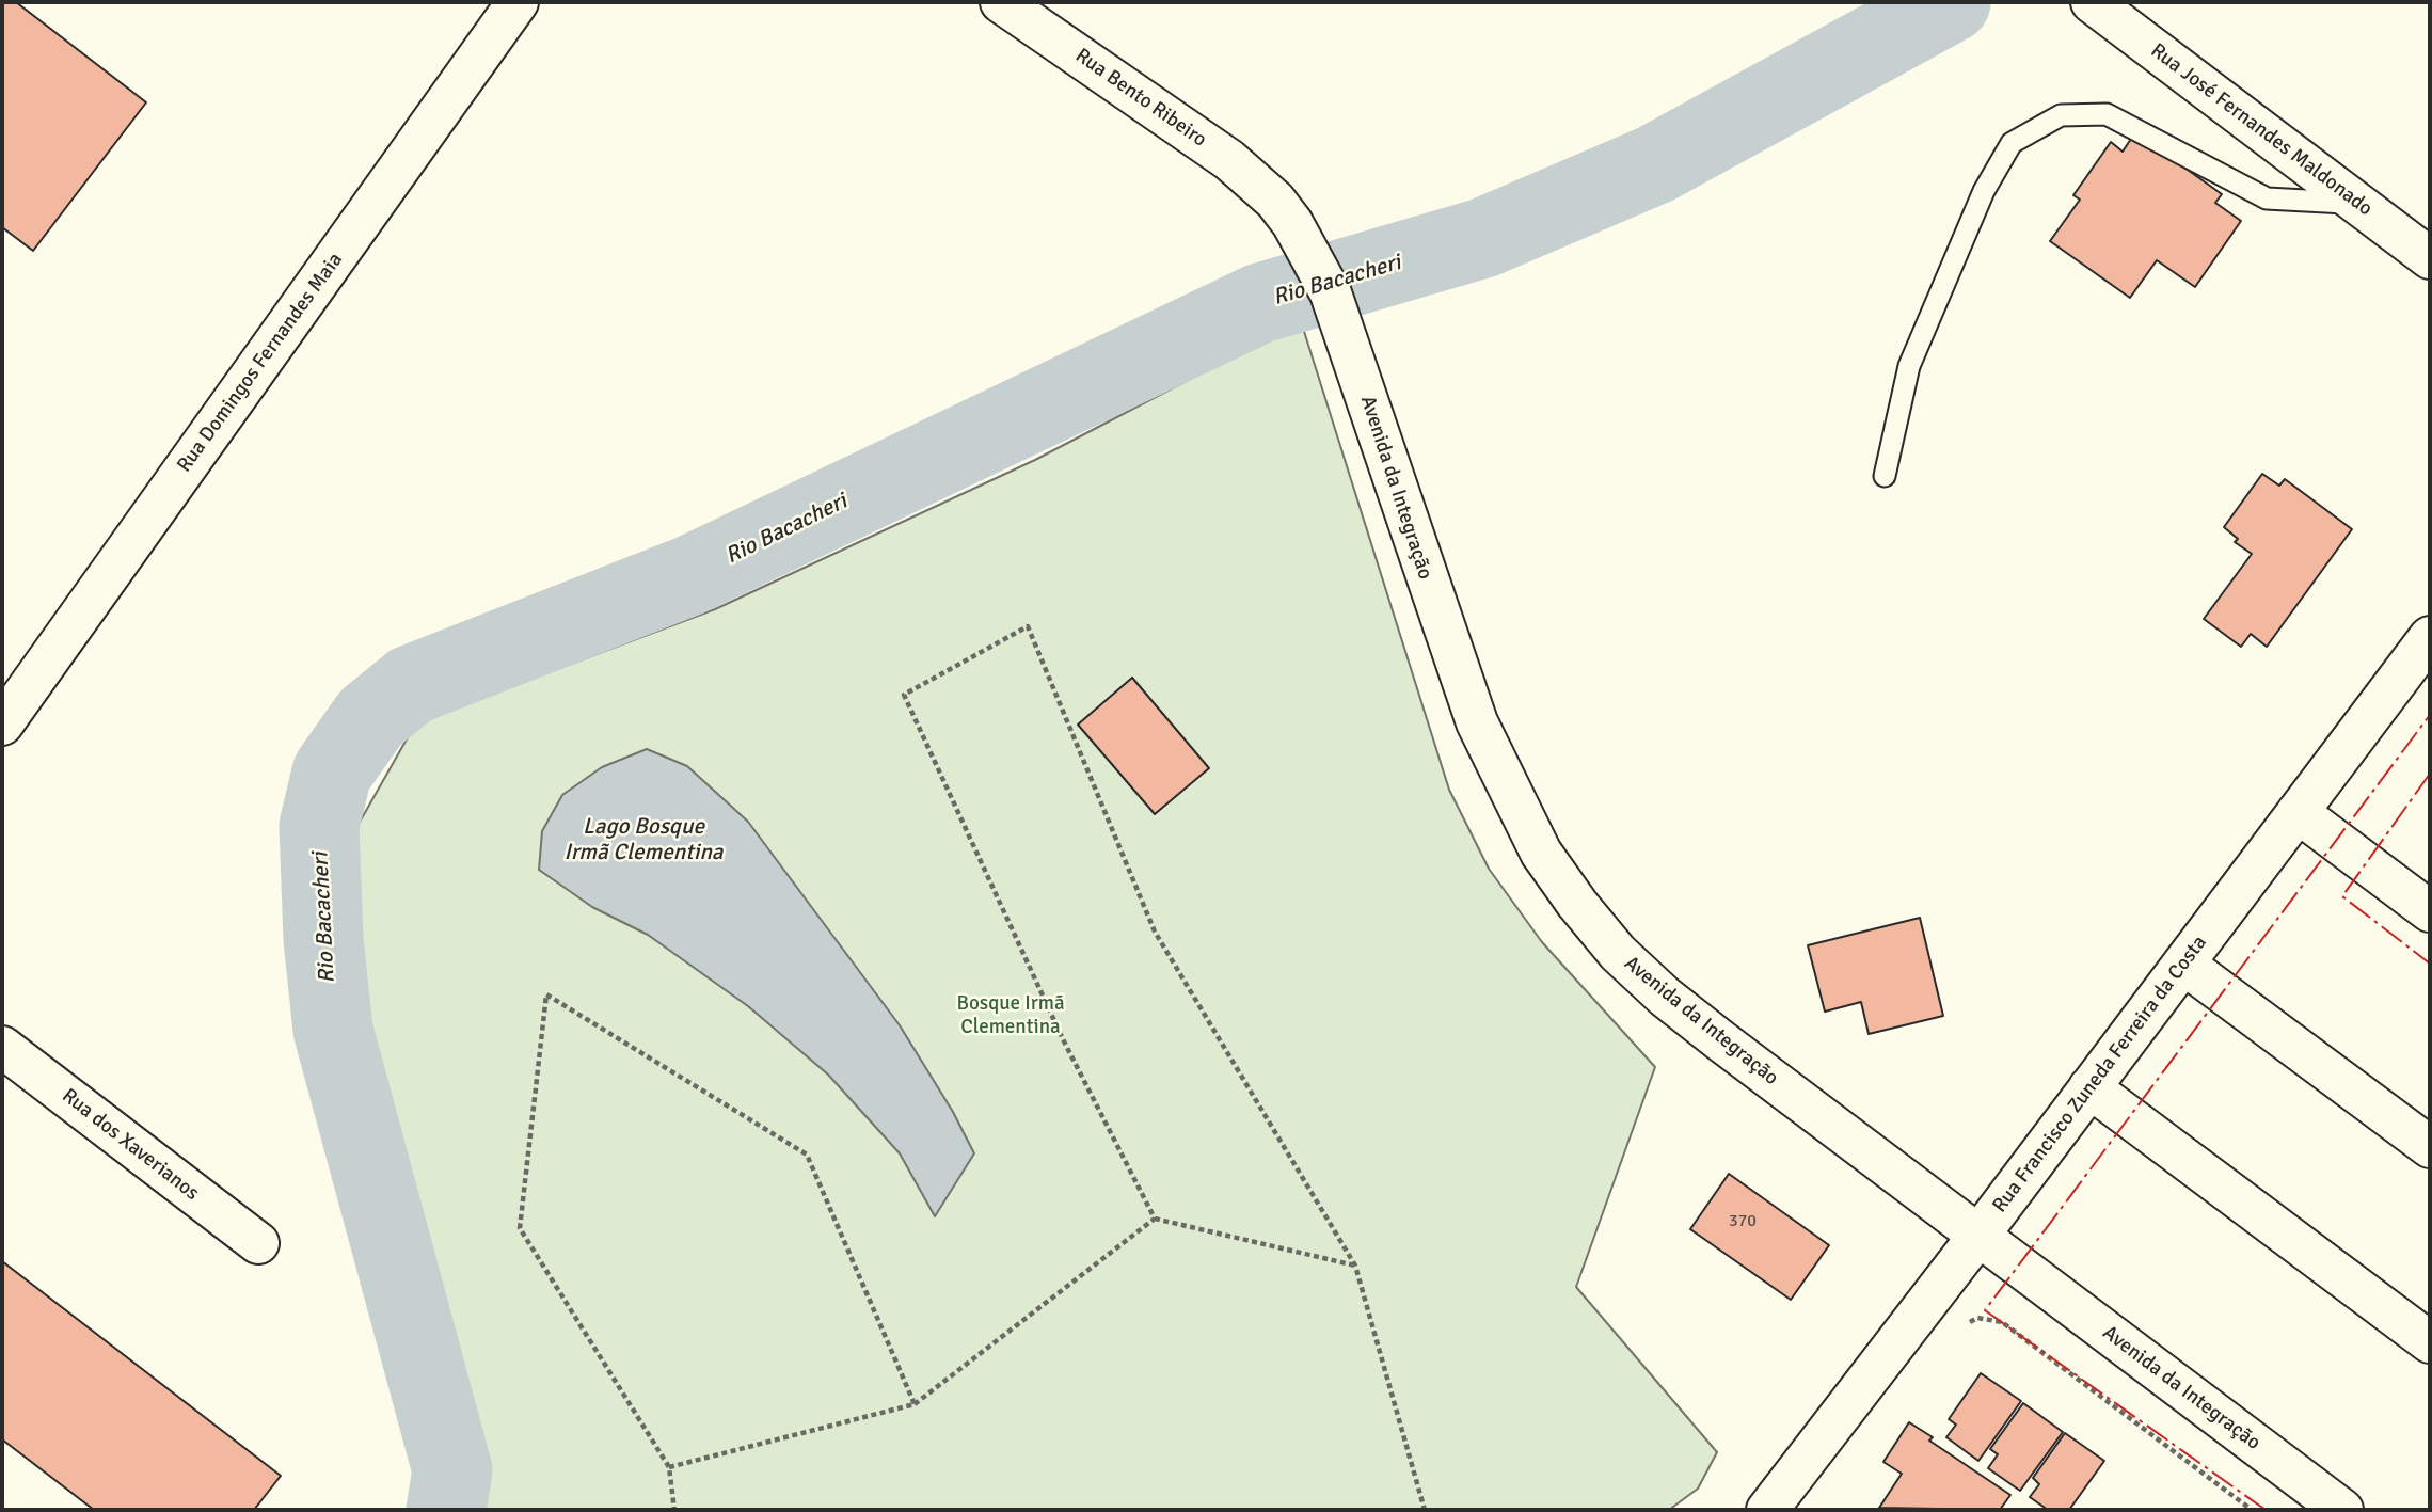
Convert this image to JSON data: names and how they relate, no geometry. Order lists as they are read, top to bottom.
{
  "streets": {
    "street": [
      "Rua Bento Ribeiro",
      "Rua José Fernandes Maldonado",
      "Rua Domingos Fernandes Maia",
      "Avenida da Integração",
      "Rua Francisco Zuneda Ferreira da Costa",
      "Rua dos Xaverianos"
    ]
  },
  "crossings": [
    ["Rua Bento Ribeiro", "Avenida da Integração"],
    ["Avenida da Integração", "Rua Francisco Zuneda Ferreira da Costa"]
  ],
  "water": ["Rio Bacacheri", "Lago Bosque Irmã Clementina"],
  "parks": ["Bosque Irmã Clementina"],
  "house_numbers": ["370"]
}
